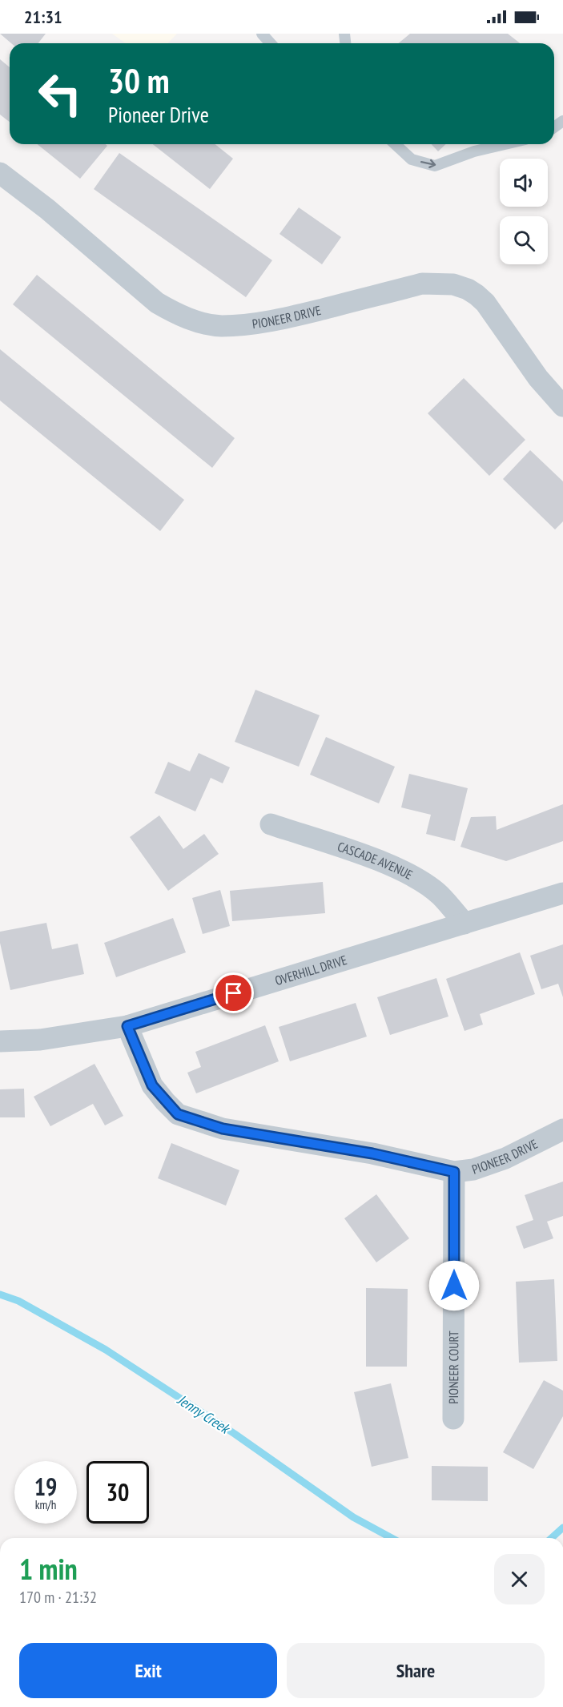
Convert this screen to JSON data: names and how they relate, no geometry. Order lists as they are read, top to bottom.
{
  "streets": {
    "street": [
      "PIONEER DRIVE",
      "CASCADE AVENUE",
      "OVERHILL DRIVE",
      "PIONEER COURT"
    ]
  },
  "crossings": [
    ["PIONEER DRIVE", "OVERHILL DRIVE"],
    ["PIONEER DRIVE", "PIONEER COURT"],
    ["CASCADE AVENUE", "OVERHILL DRIVE"]
  ],
  "water": ["Jenny Creek"],
  "page": {
    "status": "21:31",
    "turn": ["30 m", "Pioneer Drive"],
    "speed": "19 km/h",
    "limit": "30",
    "heading": ["1 min", "170 m · 21:32"],
    "buttons": ["Exit", "Share"]
  }
}
